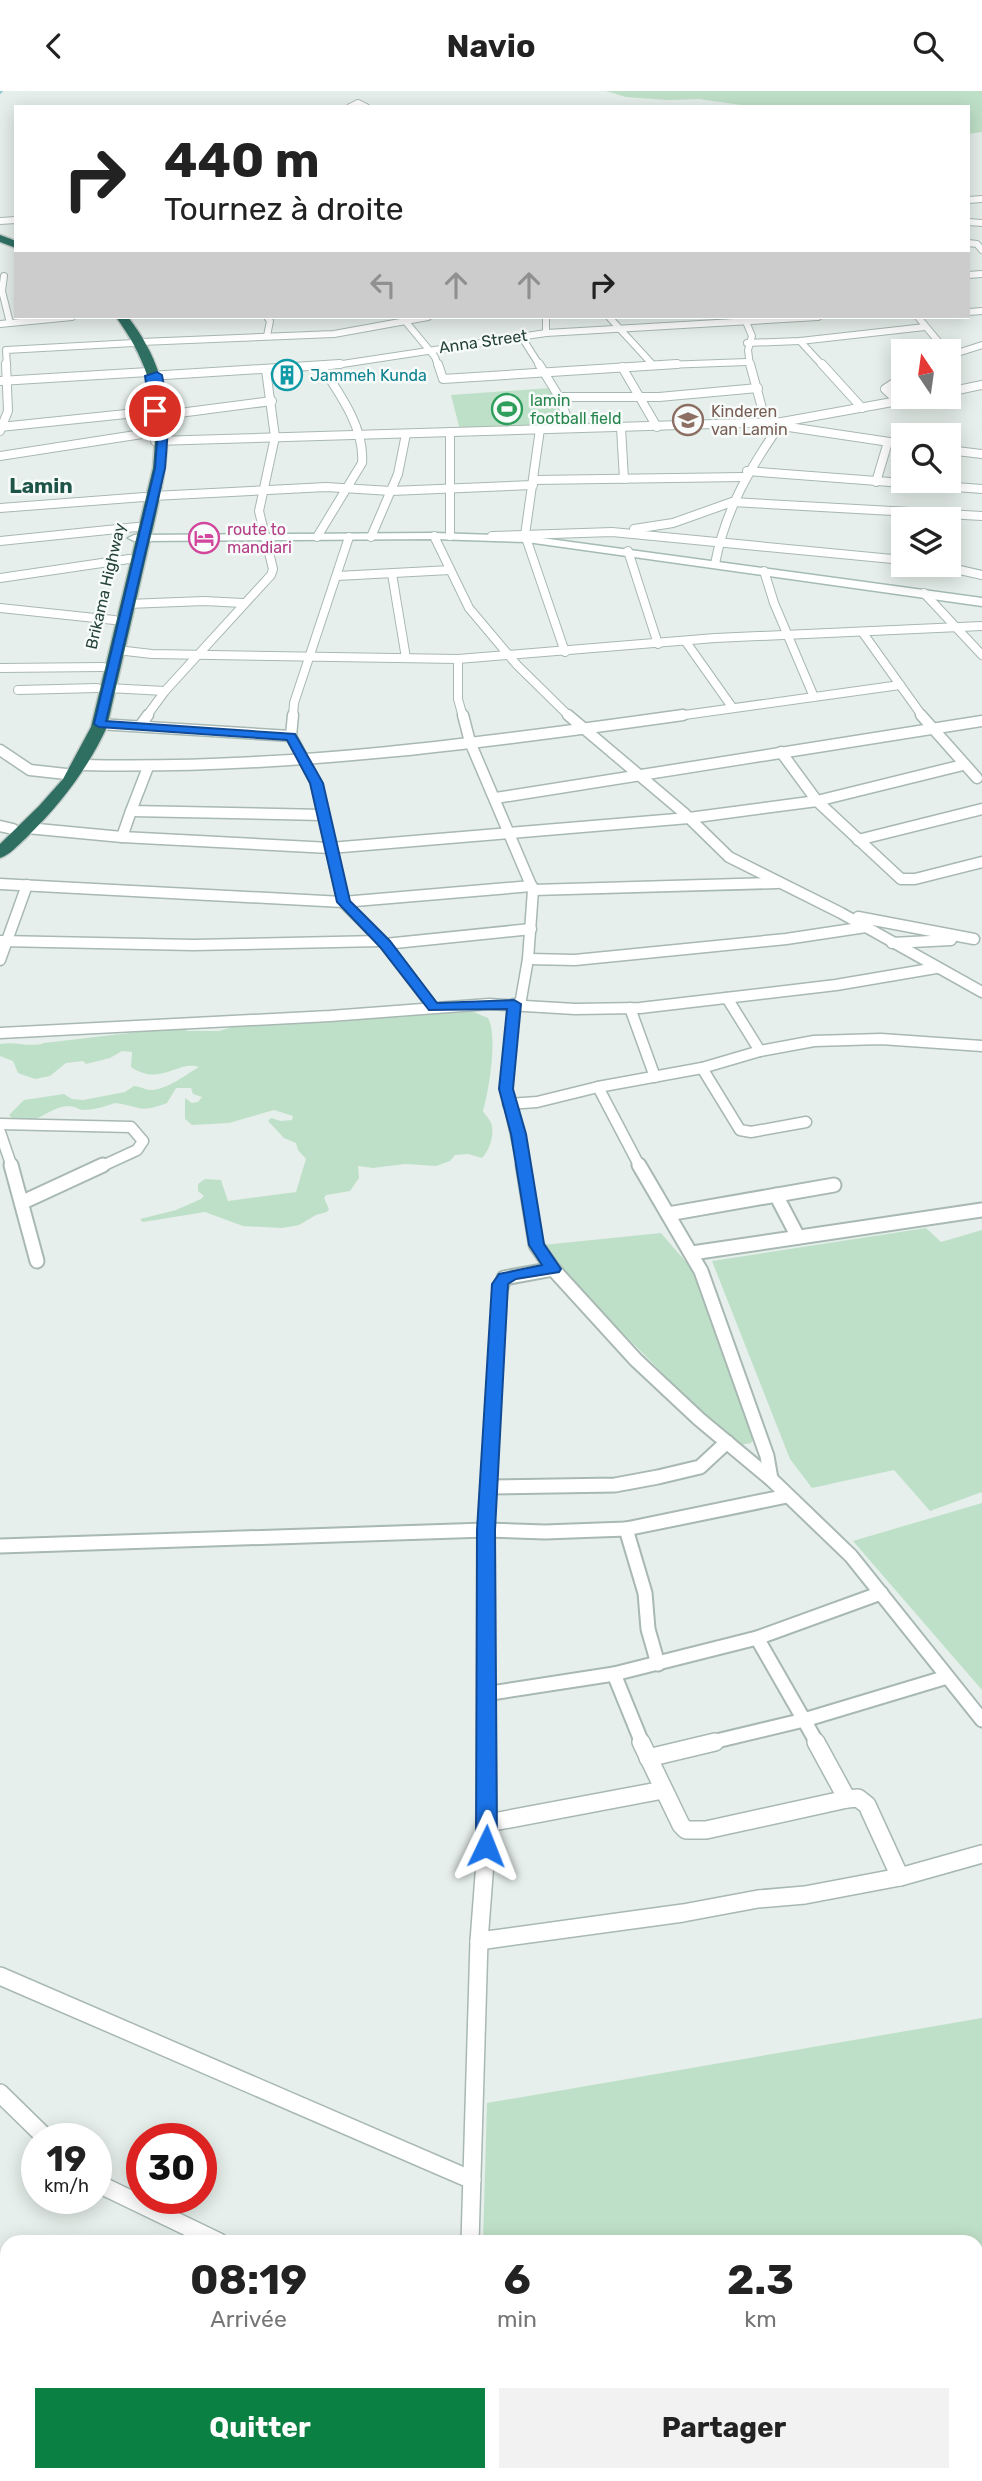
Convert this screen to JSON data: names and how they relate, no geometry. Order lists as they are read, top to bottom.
{
  "streets": {
    "highway": ["Brikama Highway"],
    "street": ["Anna Street"]
  },
  "crossings": [
    ["Anna Street", "Brikama Highway"]
  ],
  "districts": ["Lamin"],
  "places": {
    "building": ["Jammeh Kunda"],
    "sports": ["lamin football field"],
    "school or university": ["Kinderen van Lamin"],
    "hotel": ["route to mandiari"]
  },
  "north": "top",
  "page": {
    "header": "Navio",
    "turn": ["440 m", "Tournez à droite"],
    "speed": "19 km/h",
    "limit": "30",
    "eta": [
      "08:19",
      "Arrivée",
      "6",
      "min",
      "2.3",
      "km"
    ],
    "buttons": ["Quitter", "Partager"]
  }
}
